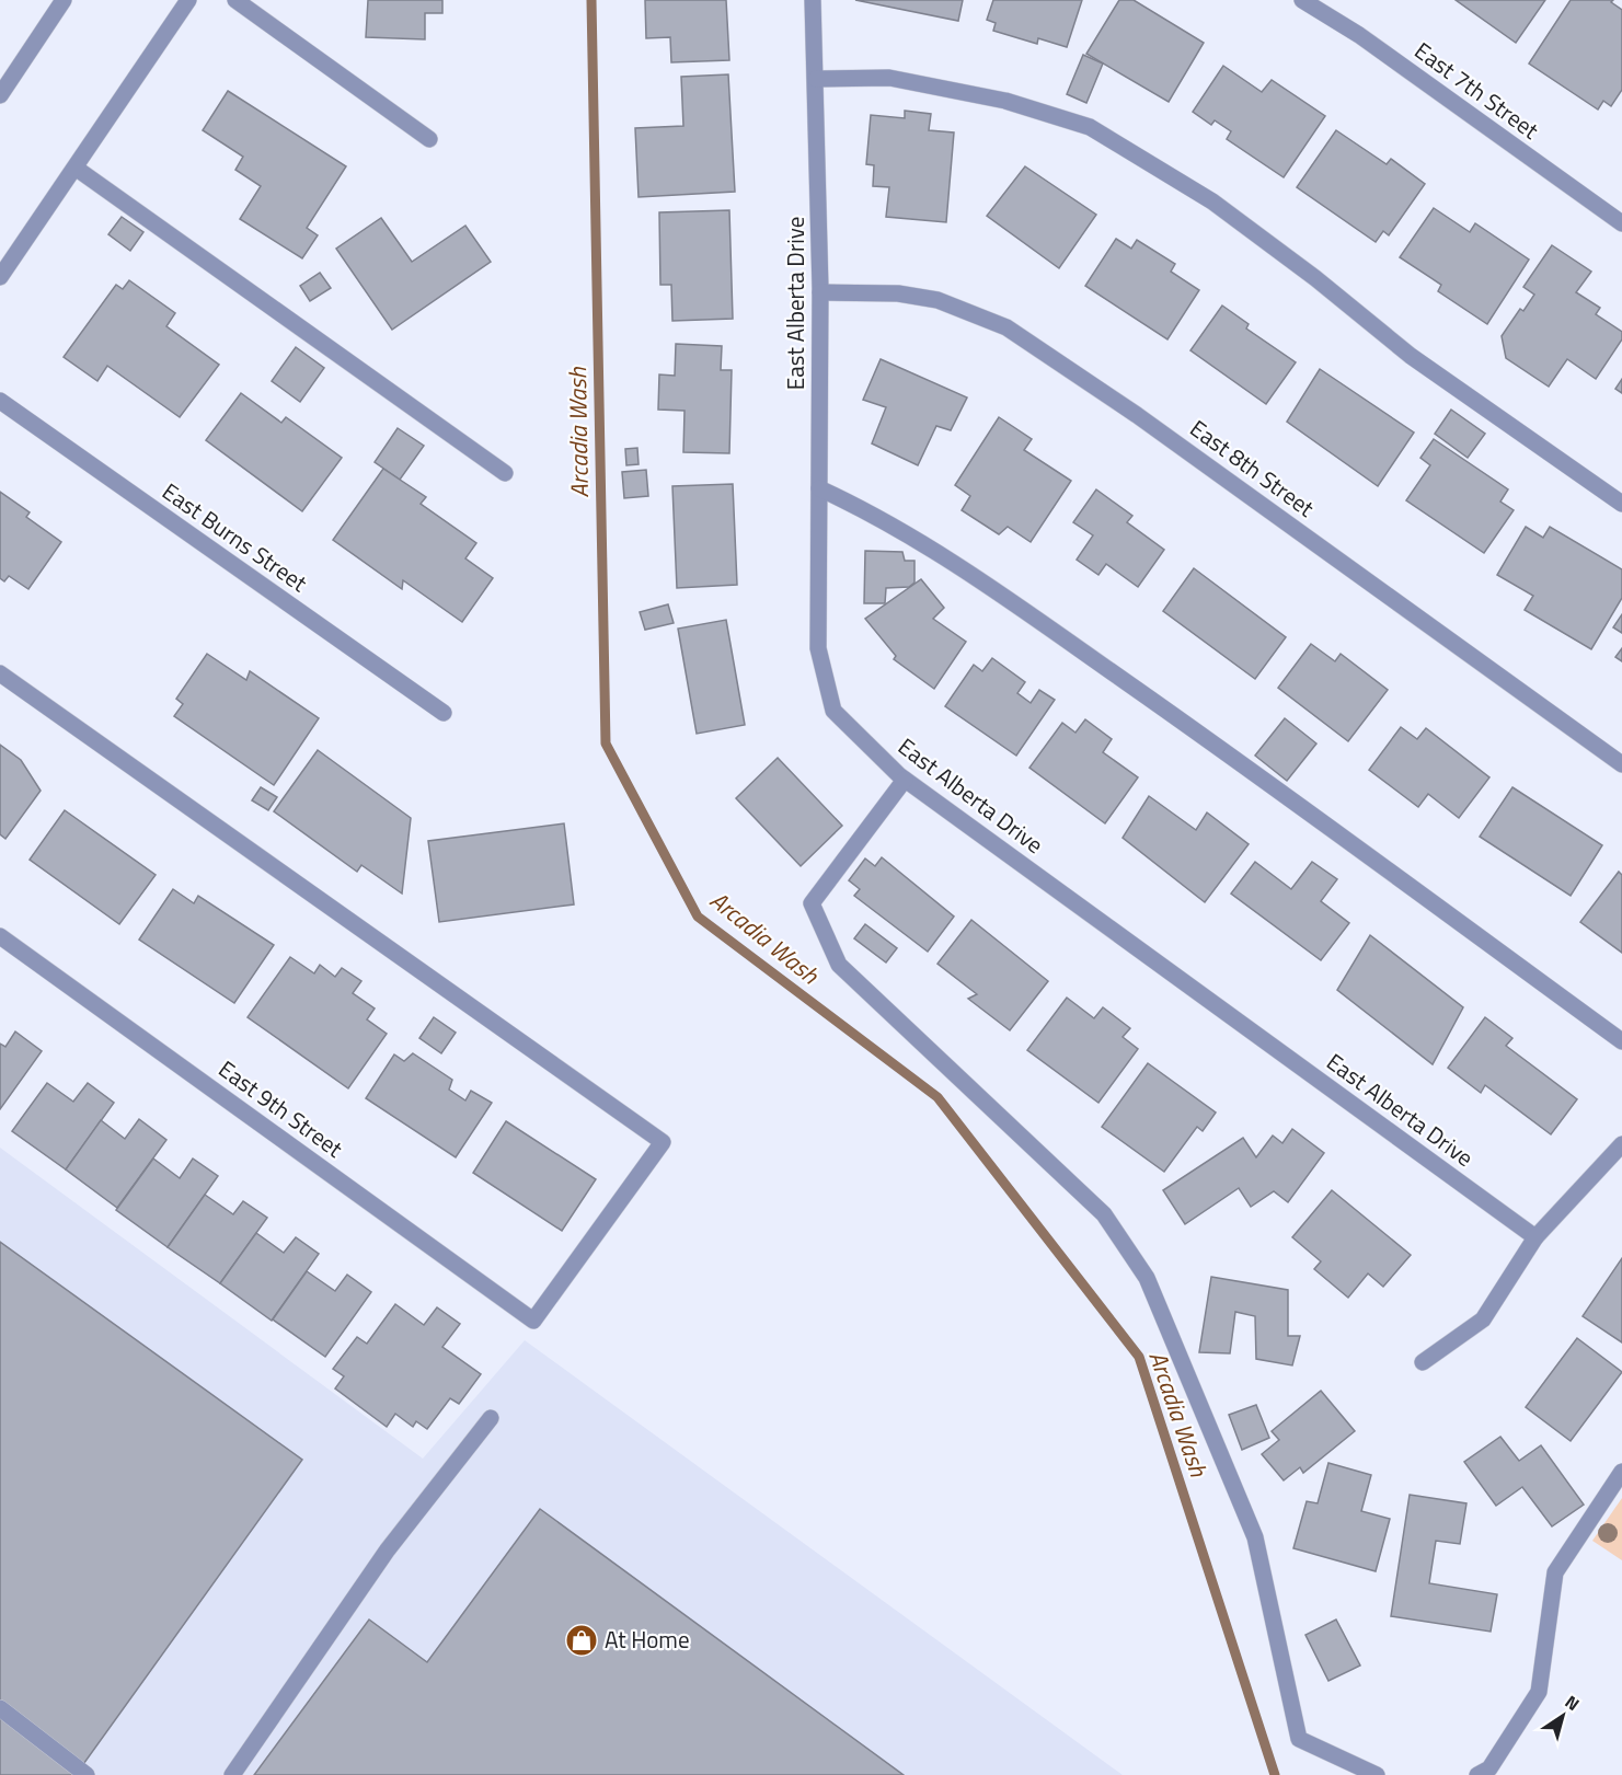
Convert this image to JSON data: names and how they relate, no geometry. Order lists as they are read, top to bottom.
{
  "streets": {
    "street": [
      "East 7th Street",
      "East Alberta Drive",
      "East 8th Street",
      "East Burns Street",
      "East 9th Street"
    ]
  },
  "crossings": [
    ["East Alberta Drive", "East 8th Street"]
  ],
  "water": ["Arcadia Wash"],
  "places": {
    "shop": ["At Home"]
  },
  "north": "top right"
}
